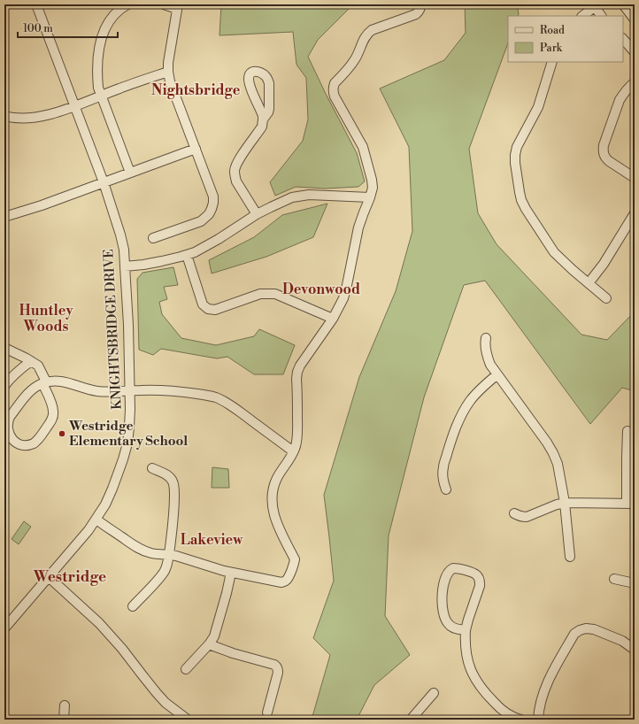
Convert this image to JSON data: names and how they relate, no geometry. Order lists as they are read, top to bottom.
{
  "streets": {
    "street": ["KNIGHTSBRIDGE DRIVE"]
  },
  "districts": [
    "Nightsbridge",
    "Devonwood",
    "Huntley Woods",
    "Lakeview",
    "Westridge"
  ],
  "places": ["Westridge Elementary School"],
  "legend": ["Road", "Park"],
  "scale_bar": "100 m"
}
